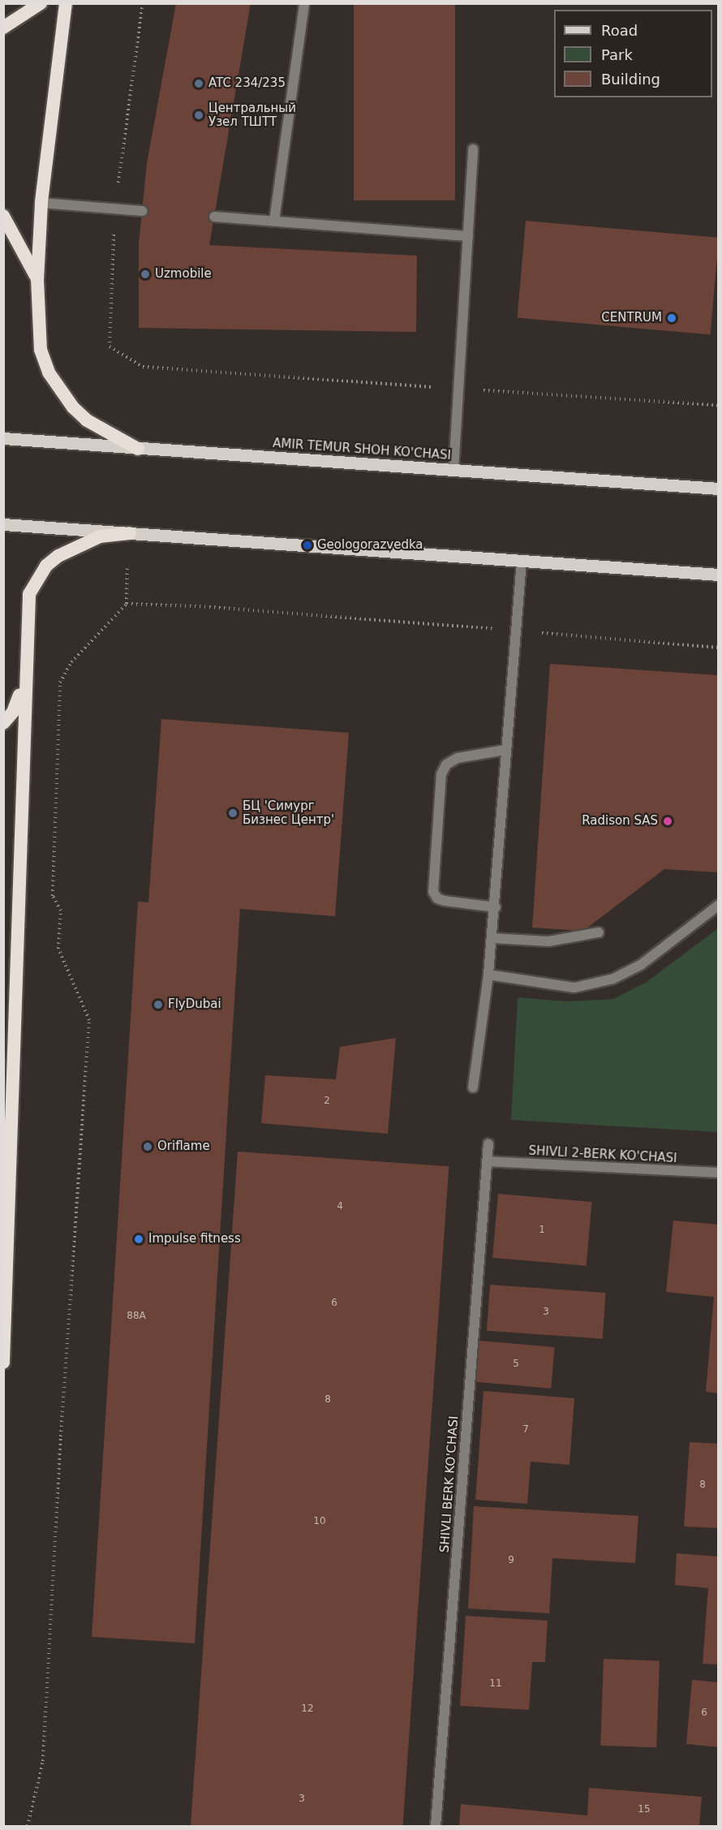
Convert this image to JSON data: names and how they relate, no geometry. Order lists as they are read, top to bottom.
{
  "streets": {
    "main road": ["AMIR TEMUR SHOH KO'CHASI"],
    "street": ["SHIVLI 2-BERK KO'CHASI", "SHIVLI BERK KO'CHASI"]
  },
  "crossings": [
    ["SHIVLI 2-BERK KO'CHASI", "SHIVLI BERK KO'CHASI"]
  ],
  "places": [
    "ATC 234/235",
    "Центральный Узел ТШТТ",
    "Uzmobile",
    "CENTRUM",
    "Geologorazvedka",
    "БЦ 'Симург Бизнес Центр'",
    "Radison SAS",
    "FlyDubai",
    "Oriflame",
    "Impulse fitness"
  ],
  "house_numbers": [
    "2",
    "4",
    "1",
    "6",
    "3",
    "88A",
    "5",
    "8",
    "7",
    "8",
    "10",
    "9",
    "11",
    "12",
    "6",
    "3",
    "15"
  ],
  "legend": ["Road", "Park", "Building"]
}
